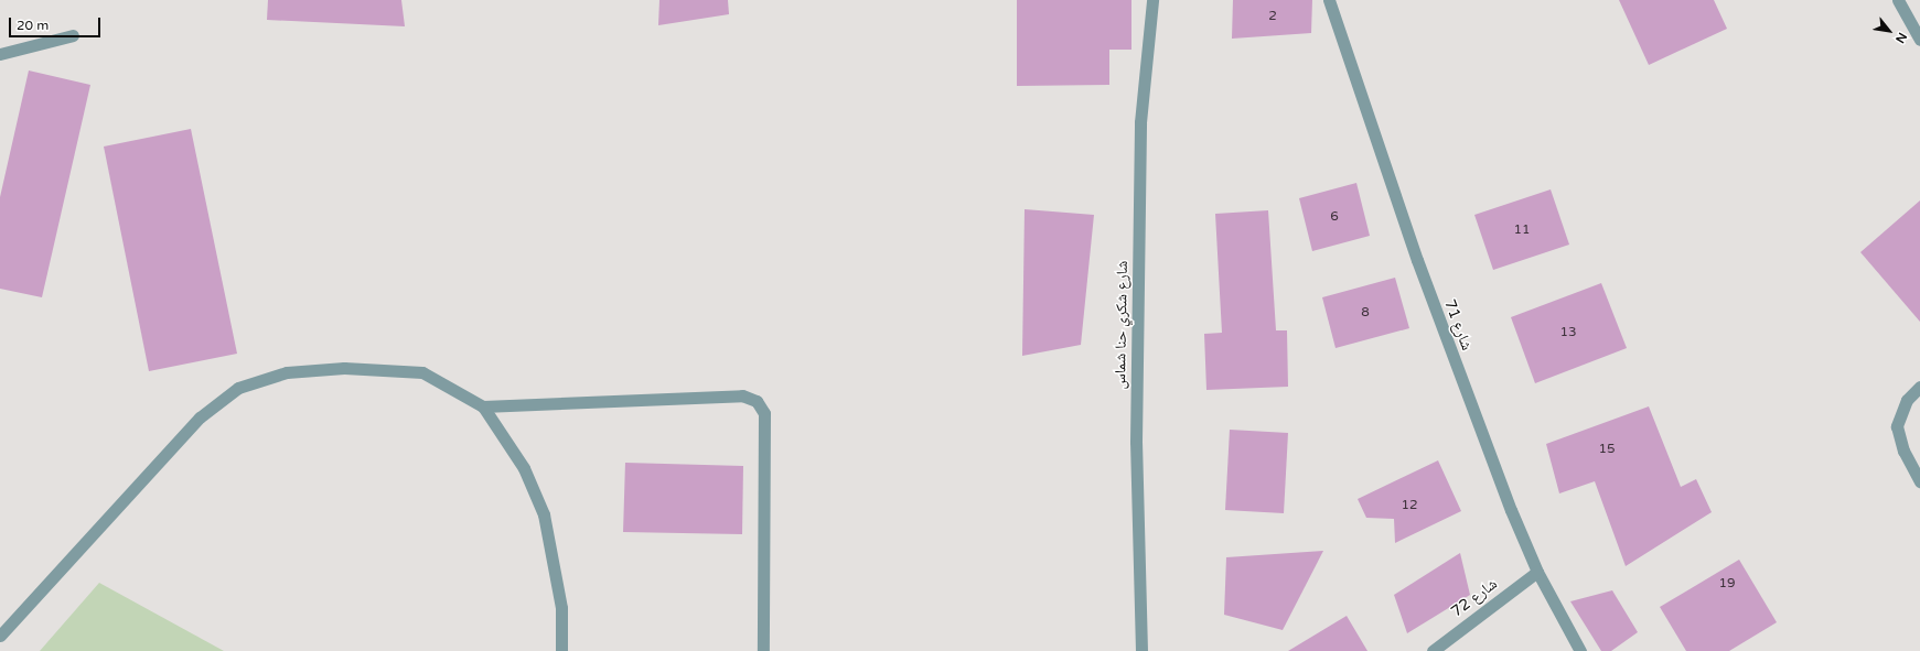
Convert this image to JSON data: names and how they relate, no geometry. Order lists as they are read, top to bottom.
{
  "streets": {
    "street": ["شارع شكري حنا شماس", "شارع 71", "شارع 72"]
  },
  "crossings": [
    ["شارع 71", "شارع 72"]
  ],
  "house_numbers": [
    "2",
    "6",
    "11",
    "8",
    "13",
    "15",
    "12",
    "19"
  ],
  "scale_bar": "20 m",
  "north": "bottom right"
}
